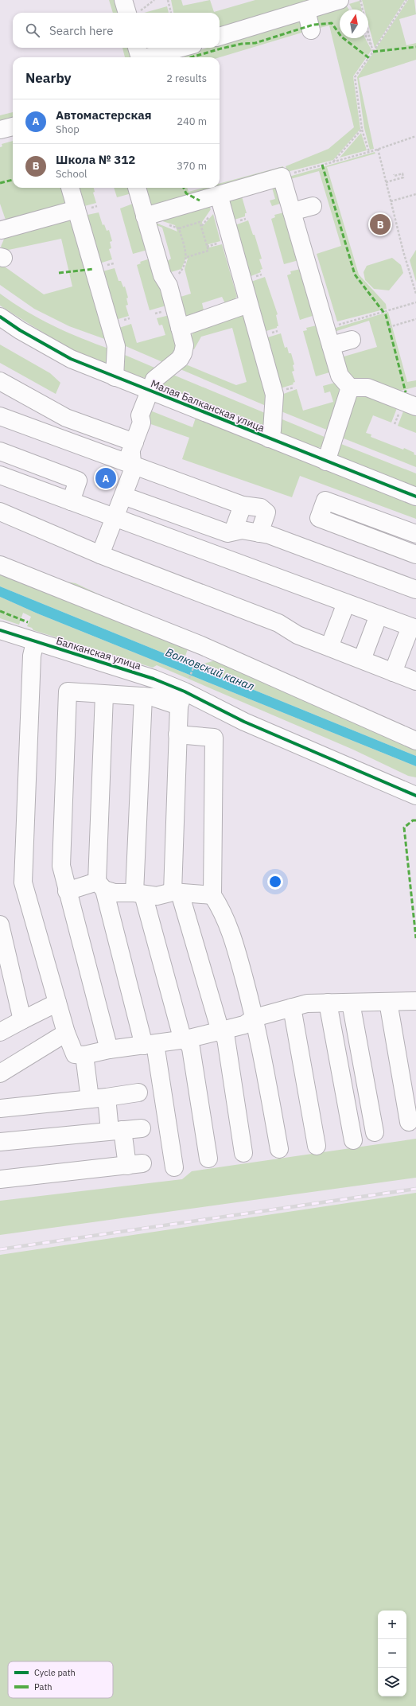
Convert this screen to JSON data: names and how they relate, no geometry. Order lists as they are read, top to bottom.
{
  "streets": {
    "street": ["Малая Балканская улица", "Балканская улица"]
  },
  "water": ["Волковский канал"],
  "legend": ["Cycle path", "Path"],
  "north": "top",
  "page": {
    "search": "Search here",
    "heading": ["Nearby", "2 results"],
    "list": [
      {
        "mark": "A",
        "name": "Автомастерская",
        "note": "Shop",
        "value": "240 m"
      },
      {
        "mark": "B",
        "name": "Школа № 312",
        "note": "School",
        "value": "370 m"
      }
    ],
    "pins": ["B", "A"],
    "map_buttons": ["+", "−"]
  }
}
